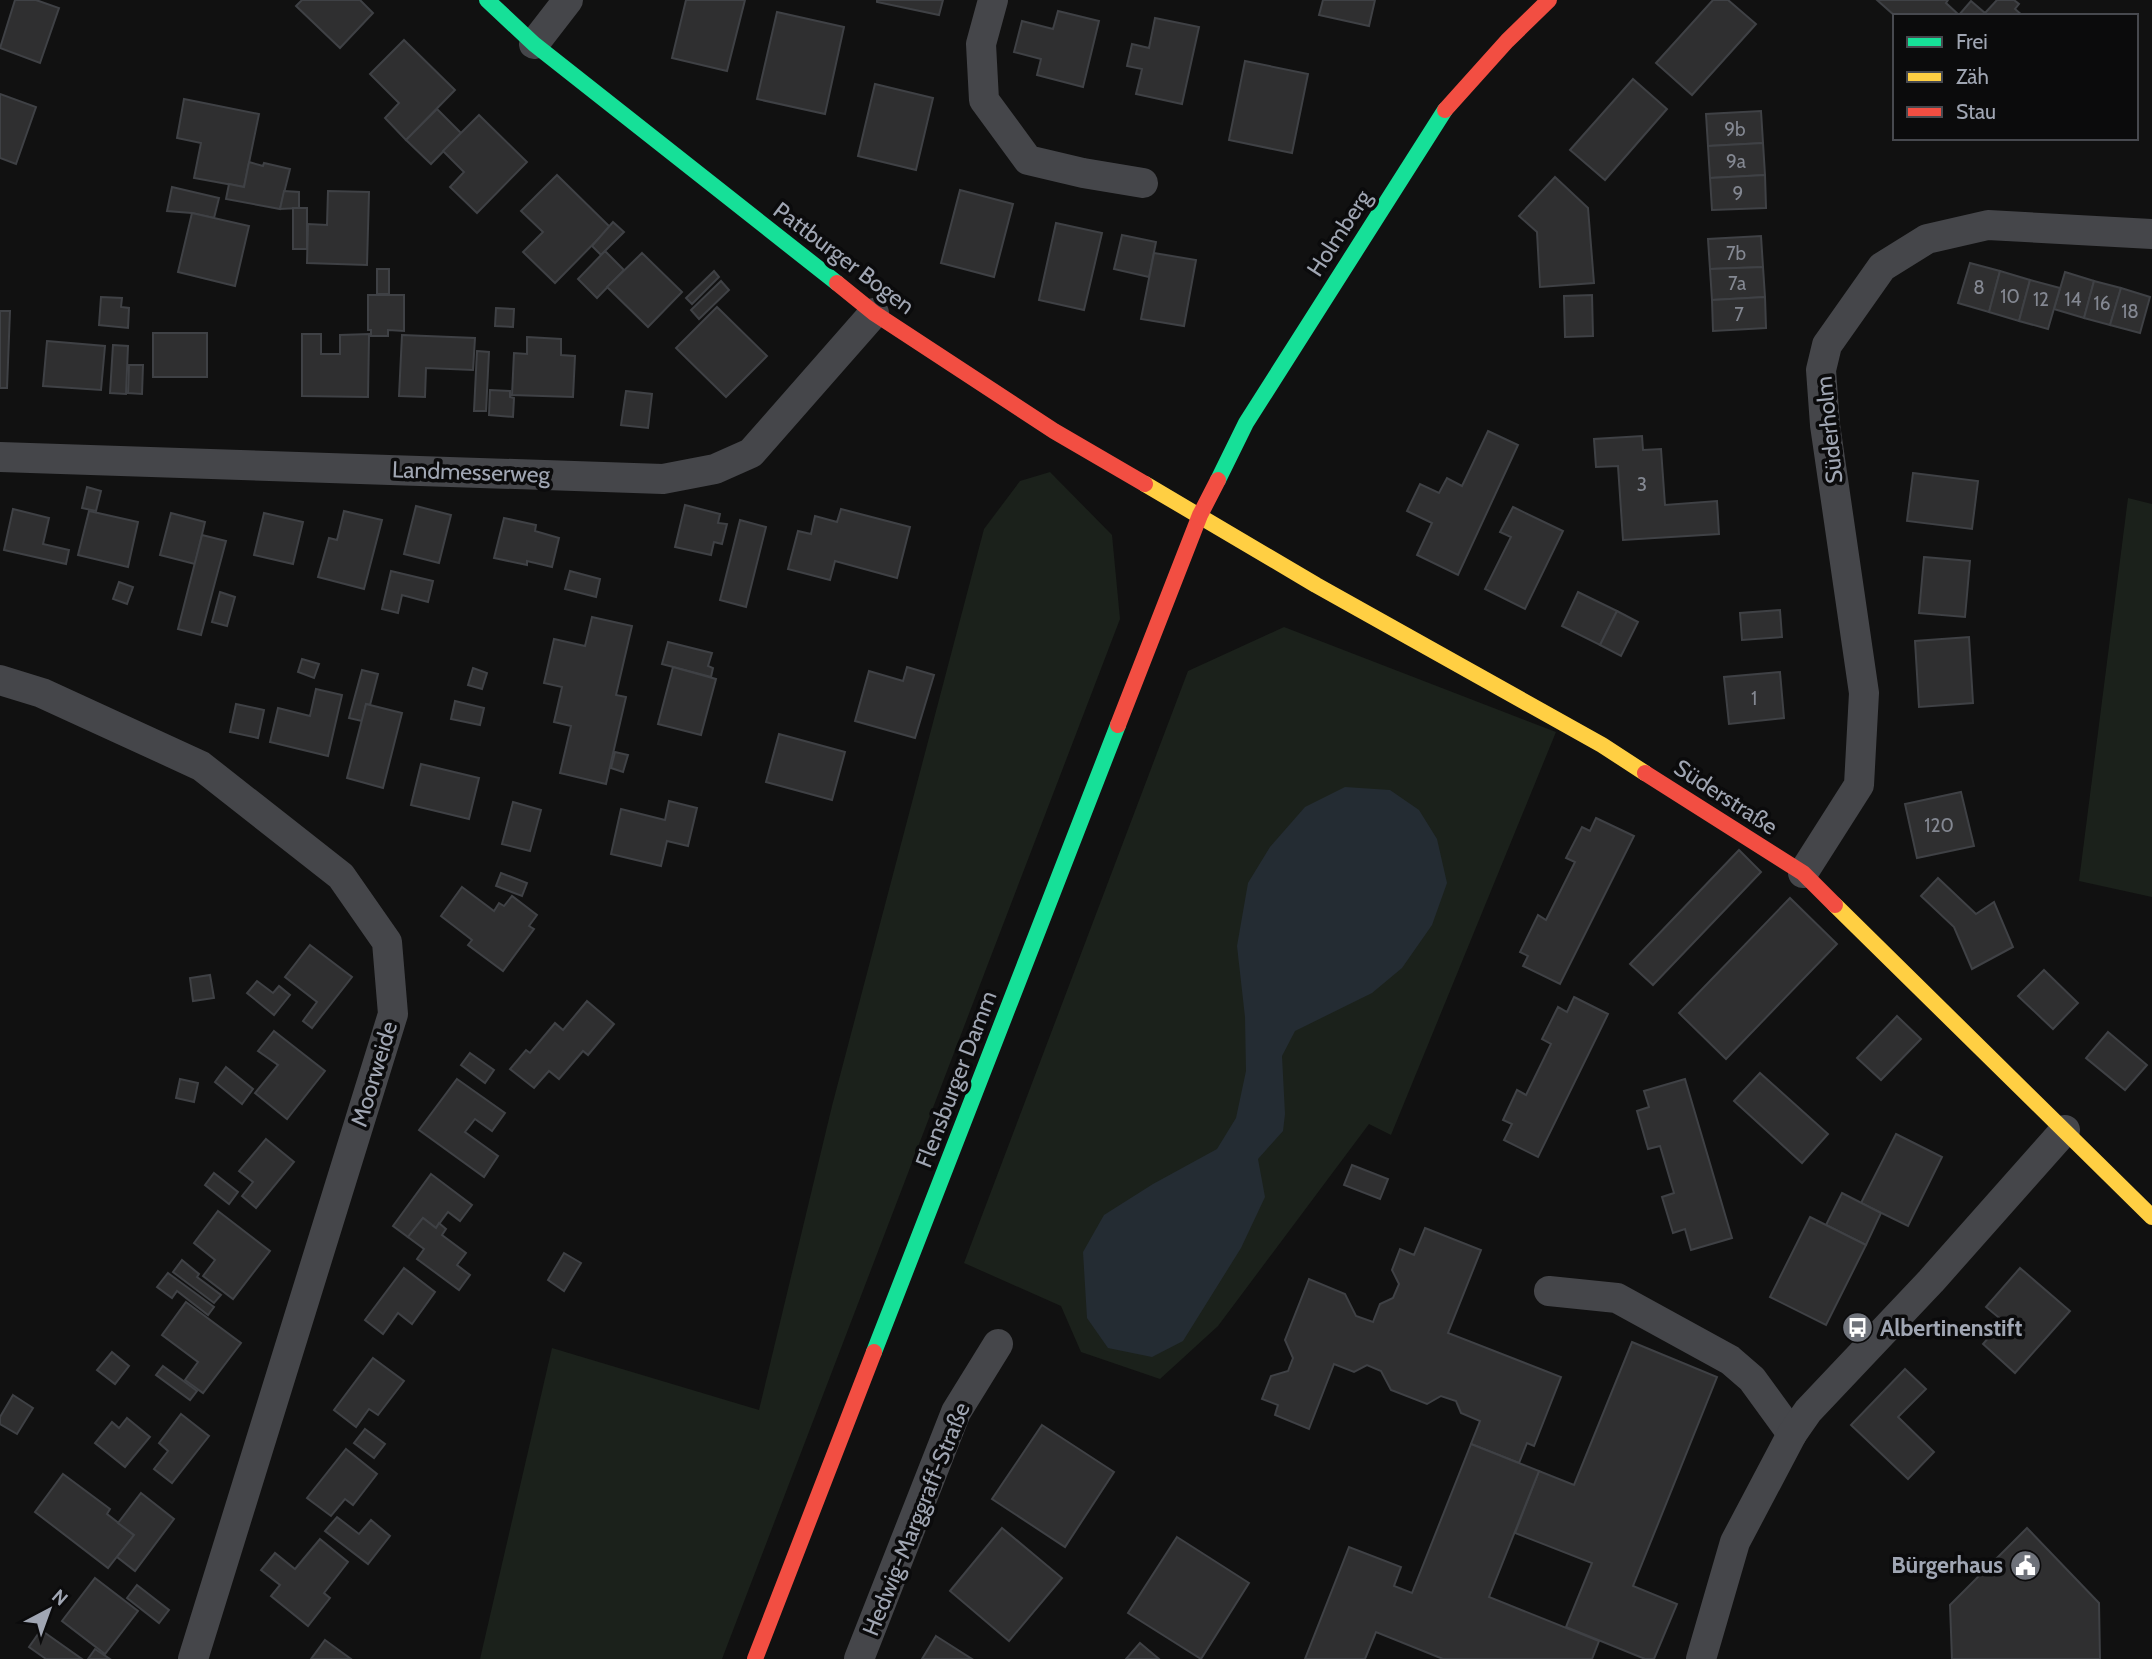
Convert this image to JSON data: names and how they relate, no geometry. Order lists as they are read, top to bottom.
{
  "streets": {
    "street": [
      "Holmberg",
      "Pattburger Bogen",
      "Süderholm",
      "Landmesserweg",
      "Süderstraße",
      "Moorweide",
      "Flensburger Damm",
      "Hedwig-Marggraff-Straße"
    ]
  },
  "crossings": [
    ["Holmberg", "Pattburger Bogen"],
    ["Holmberg", "Süderstraße"],
    ["Holmberg", "Flensburger Damm"],
    ["Pattburger Bogen", "Landmesserweg"],
    ["Pattburger Bogen", "Süderstraße"],
    ["Pattburger Bogen", "Flensburger Damm"],
    ["Süderholm", "Süderstraße"],
    ["Süderstraße", "Flensburger Damm"]
  ],
  "places": {
    "bus stop": ["Albertinenstift"],
    "public building": ["Bürgerhaus"]
  },
  "house_numbers": [
    "9b",
    "9a",
    "9",
    "7b",
    "7a",
    "8",
    "10",
    "12",
    "14",
    "16",
    "18",
    "7",
    "3",
    "1",
    "120"
  ],
  "legend": ["Frei", "Zäh", "Stau"],
  "north": "top right"
}
